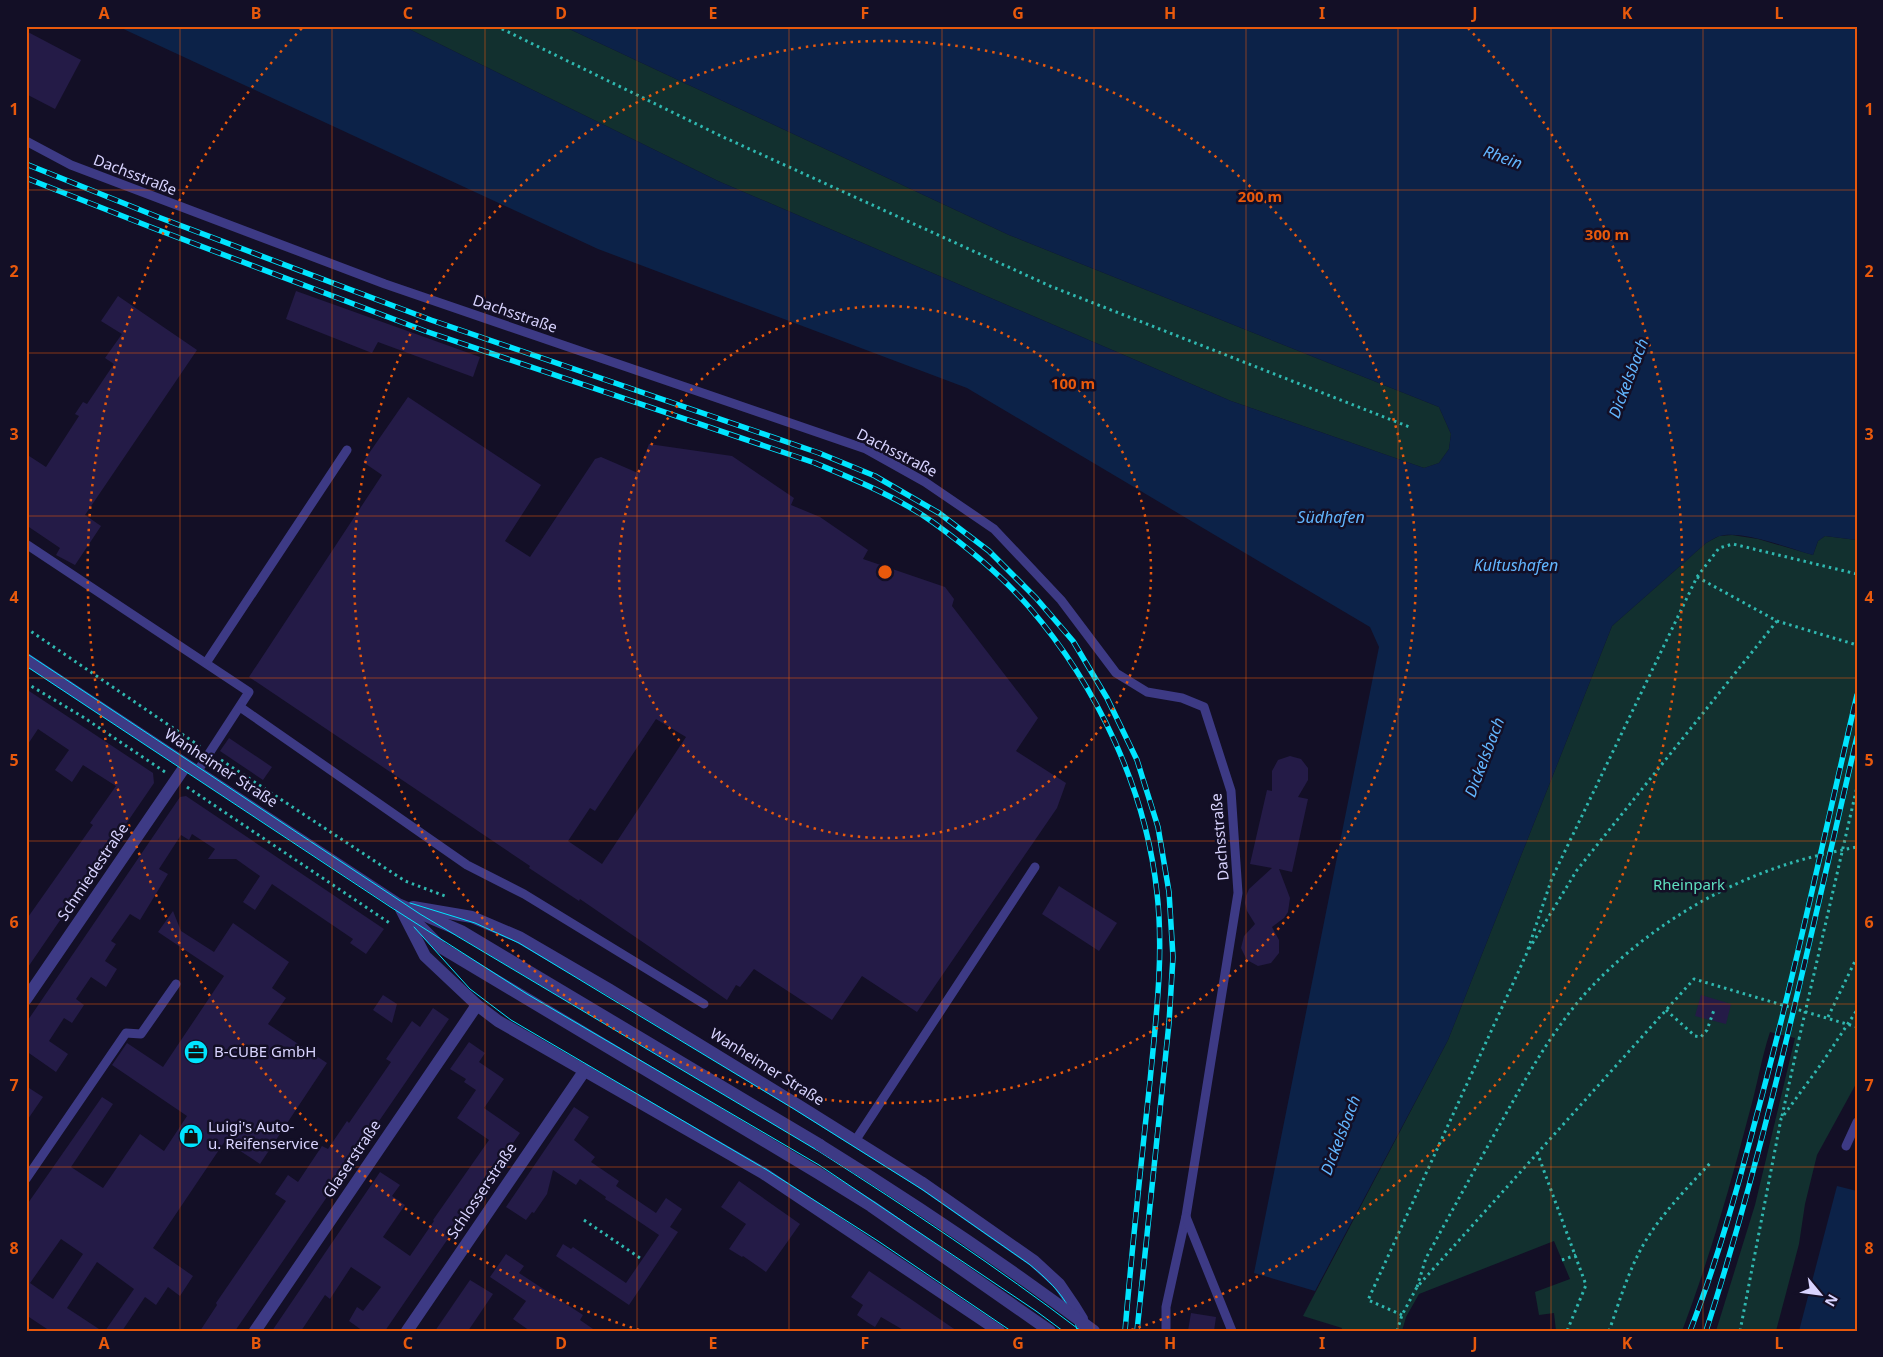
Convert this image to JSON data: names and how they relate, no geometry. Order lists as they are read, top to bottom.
{
  "streets": {
    "street": [
      "Wanheimer Straße",
      "Schmiedestraße",
      "Glaserstraße",
      "Schlosserstraße"
    ],
    "lane": ["Dachsstraße"]
  },
  "crossings": [
    ["Wanheimer Straße", "Schmiedestraße"],
    ["Wanheimer Straße", "Glaserstraße"],
    ["Wanheimer Straße", "Schlosserstraße"]
  ],
  "water": [
    "Rhein",
    "Dickelsbach",
    "Südhafen",
    "Kultushafen"
  ],
  "parks": ["Rheinpark"],
  "places": {
    "office": ["B-CUBE GmbH"],
    "shop": ["Luigi's Auto- u. Reifenservice"]
  },
  "north": "bottom right",
  "grid": {
    "columns": [
      "A",
      "B",
      "C",
      "D",
      "E",
      "F",
      "G",
      "H",
      "I",
      "J",
      "K",
      "L"
    ],
    "rows": [
      "1",
      "2",
      "3",
      "4",
      "5",
      "6",
      "7",
      "8"
    ]
  },
  "rings": ["200 m", "300 m", "100 m"]
}
